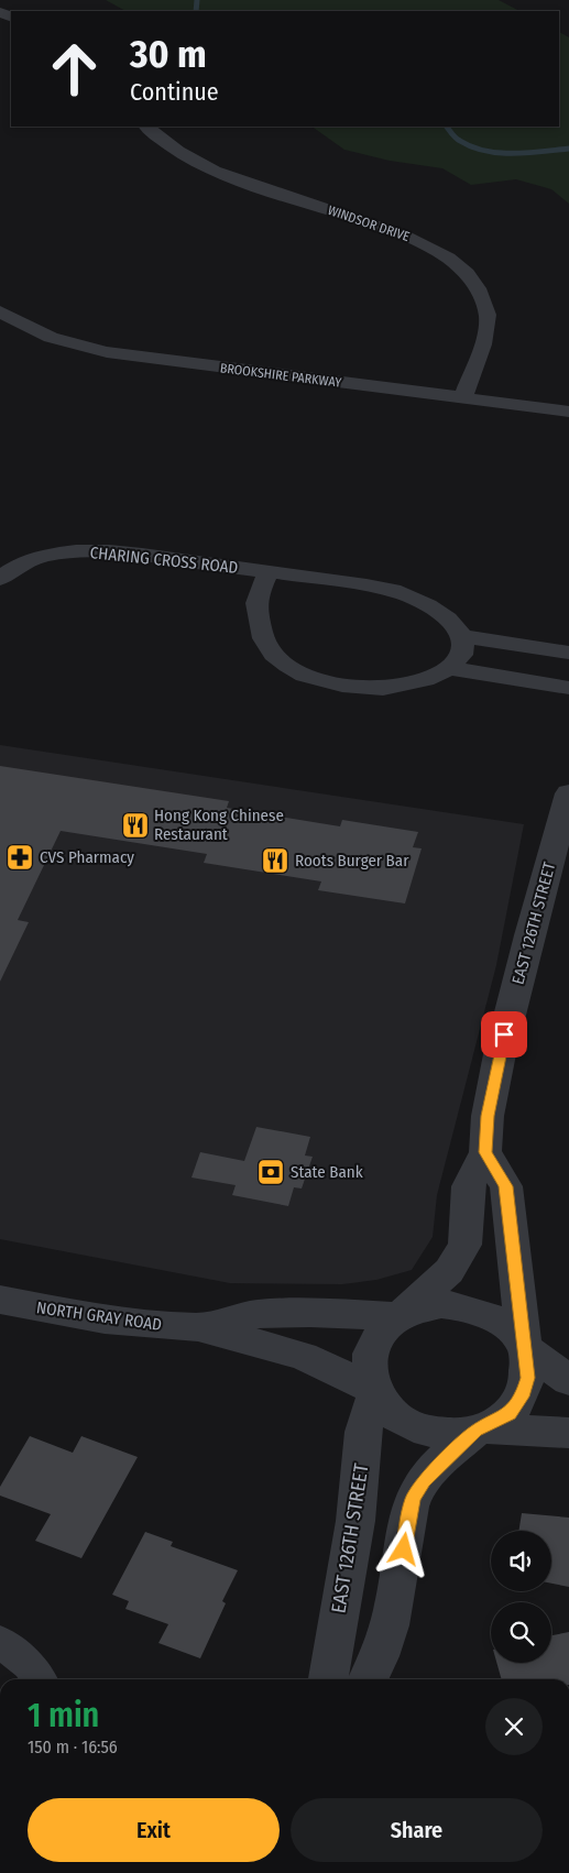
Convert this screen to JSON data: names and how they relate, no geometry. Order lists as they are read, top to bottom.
{
  "streets": {
    "street": [
      "WINDSOR DRIVE",
      "BROOKSHIRE PARKWAY",
      "CHARING CROSS ROAD",
      "EAST 126TH STREET",
      "NORTH GRAY ROAD"
    ]
  },
  "crossings": [
    ["WINDSOR DRIVE", "BROOKSHIRE PARKWAY"],
    ["EAST 126TH STREET", "NORTH GRAY ROAD"]
  ],
  "places": {
    "restaurant": ["Hong Kong Chinese Restaurant", "Roots Burger Bar"],
    "pharmacy": ["CVS Pharmacy"],
    "bank": ["State Bank"]
  },
  "page": {
    "turn": ["30 m", "Continue"],
    "heading": ["1 min", "150 m · 16:56"],
    "buttons": ["Exit", "Share"]
  }
}
